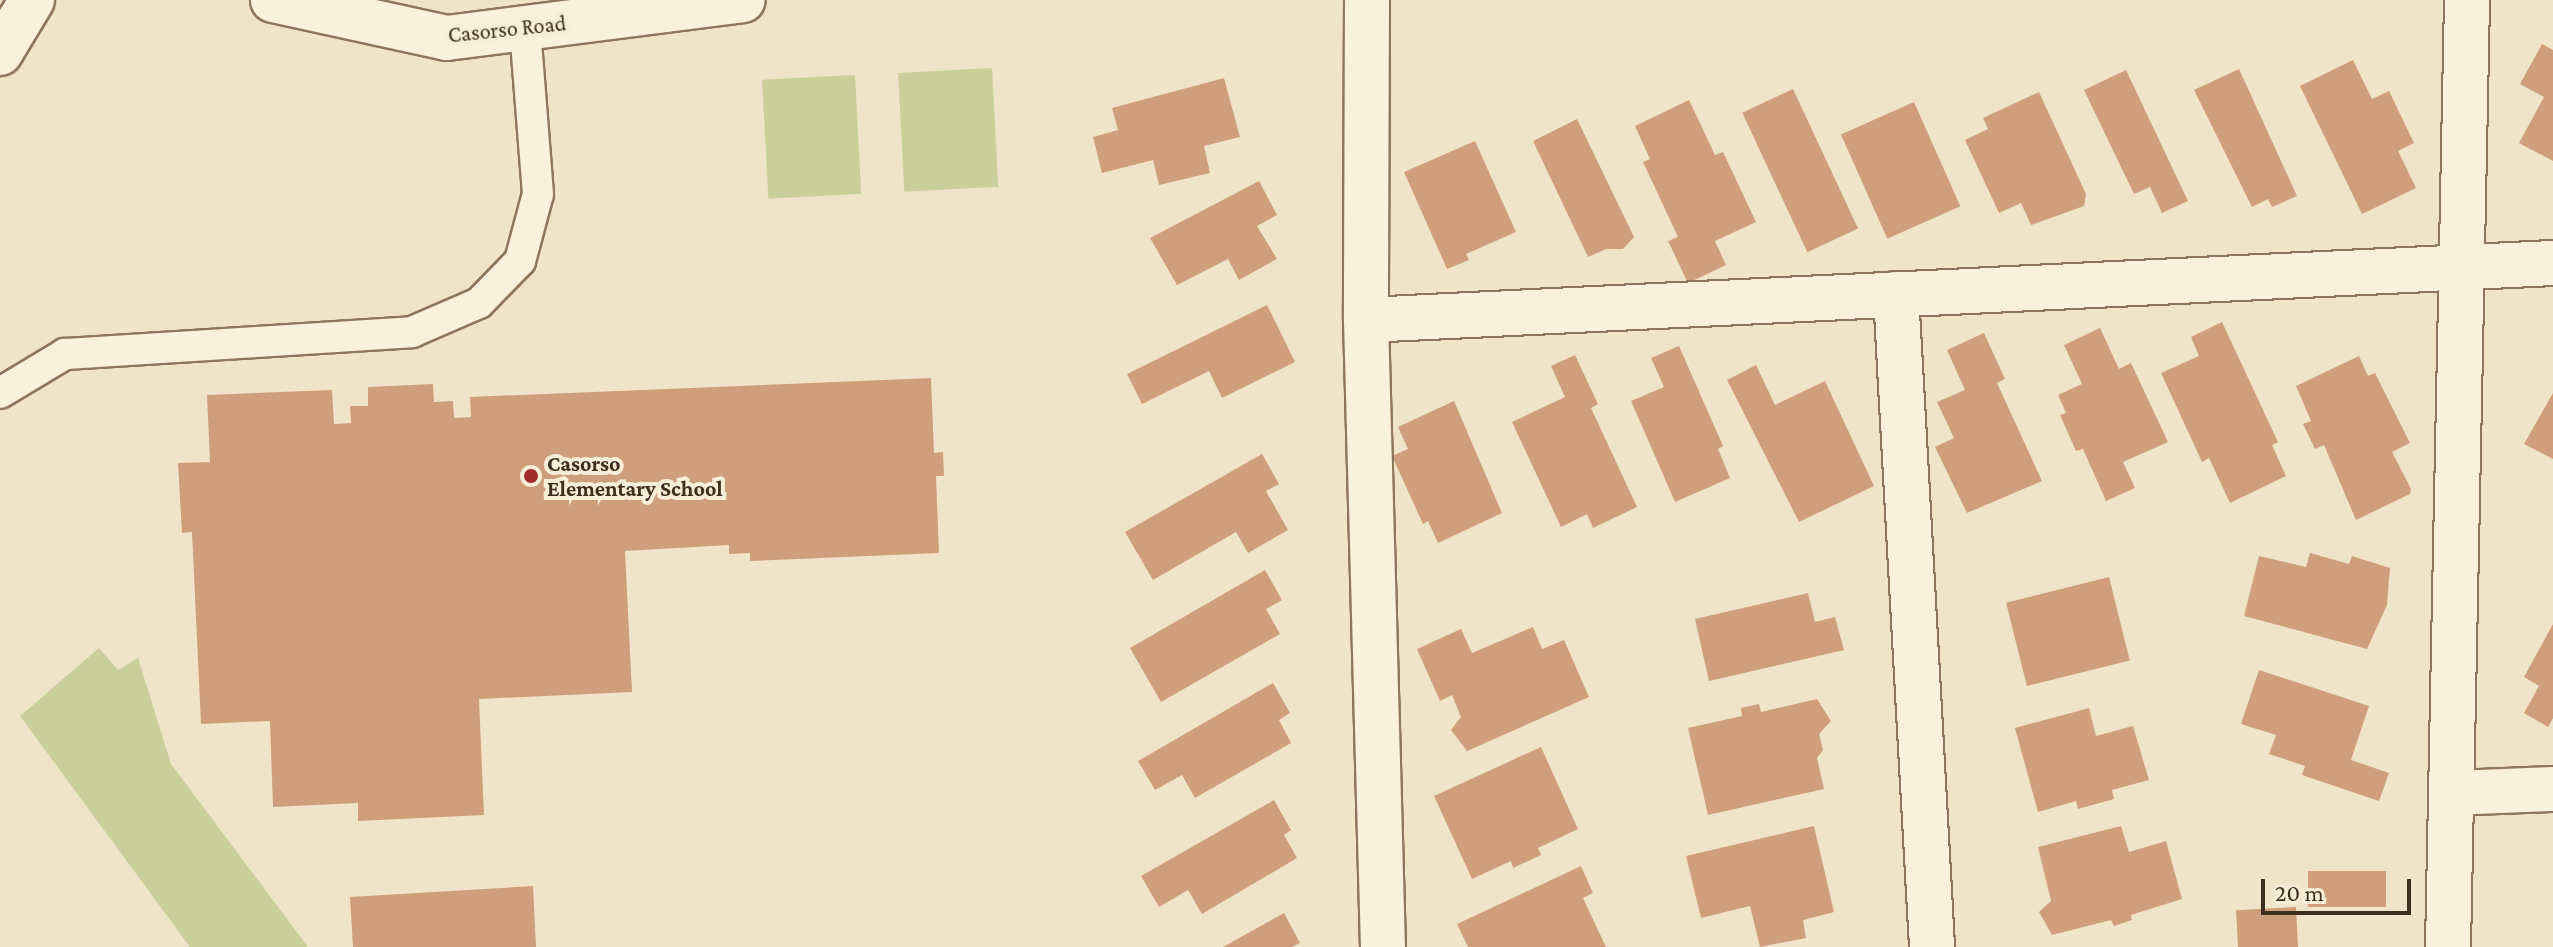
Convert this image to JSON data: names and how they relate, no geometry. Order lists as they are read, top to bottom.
{
  "streets": {
    "street": ["Casorso Road"]
  },
  "places": ["Casorso Elementary School"],
  "scale_bar": "20 m"
}
